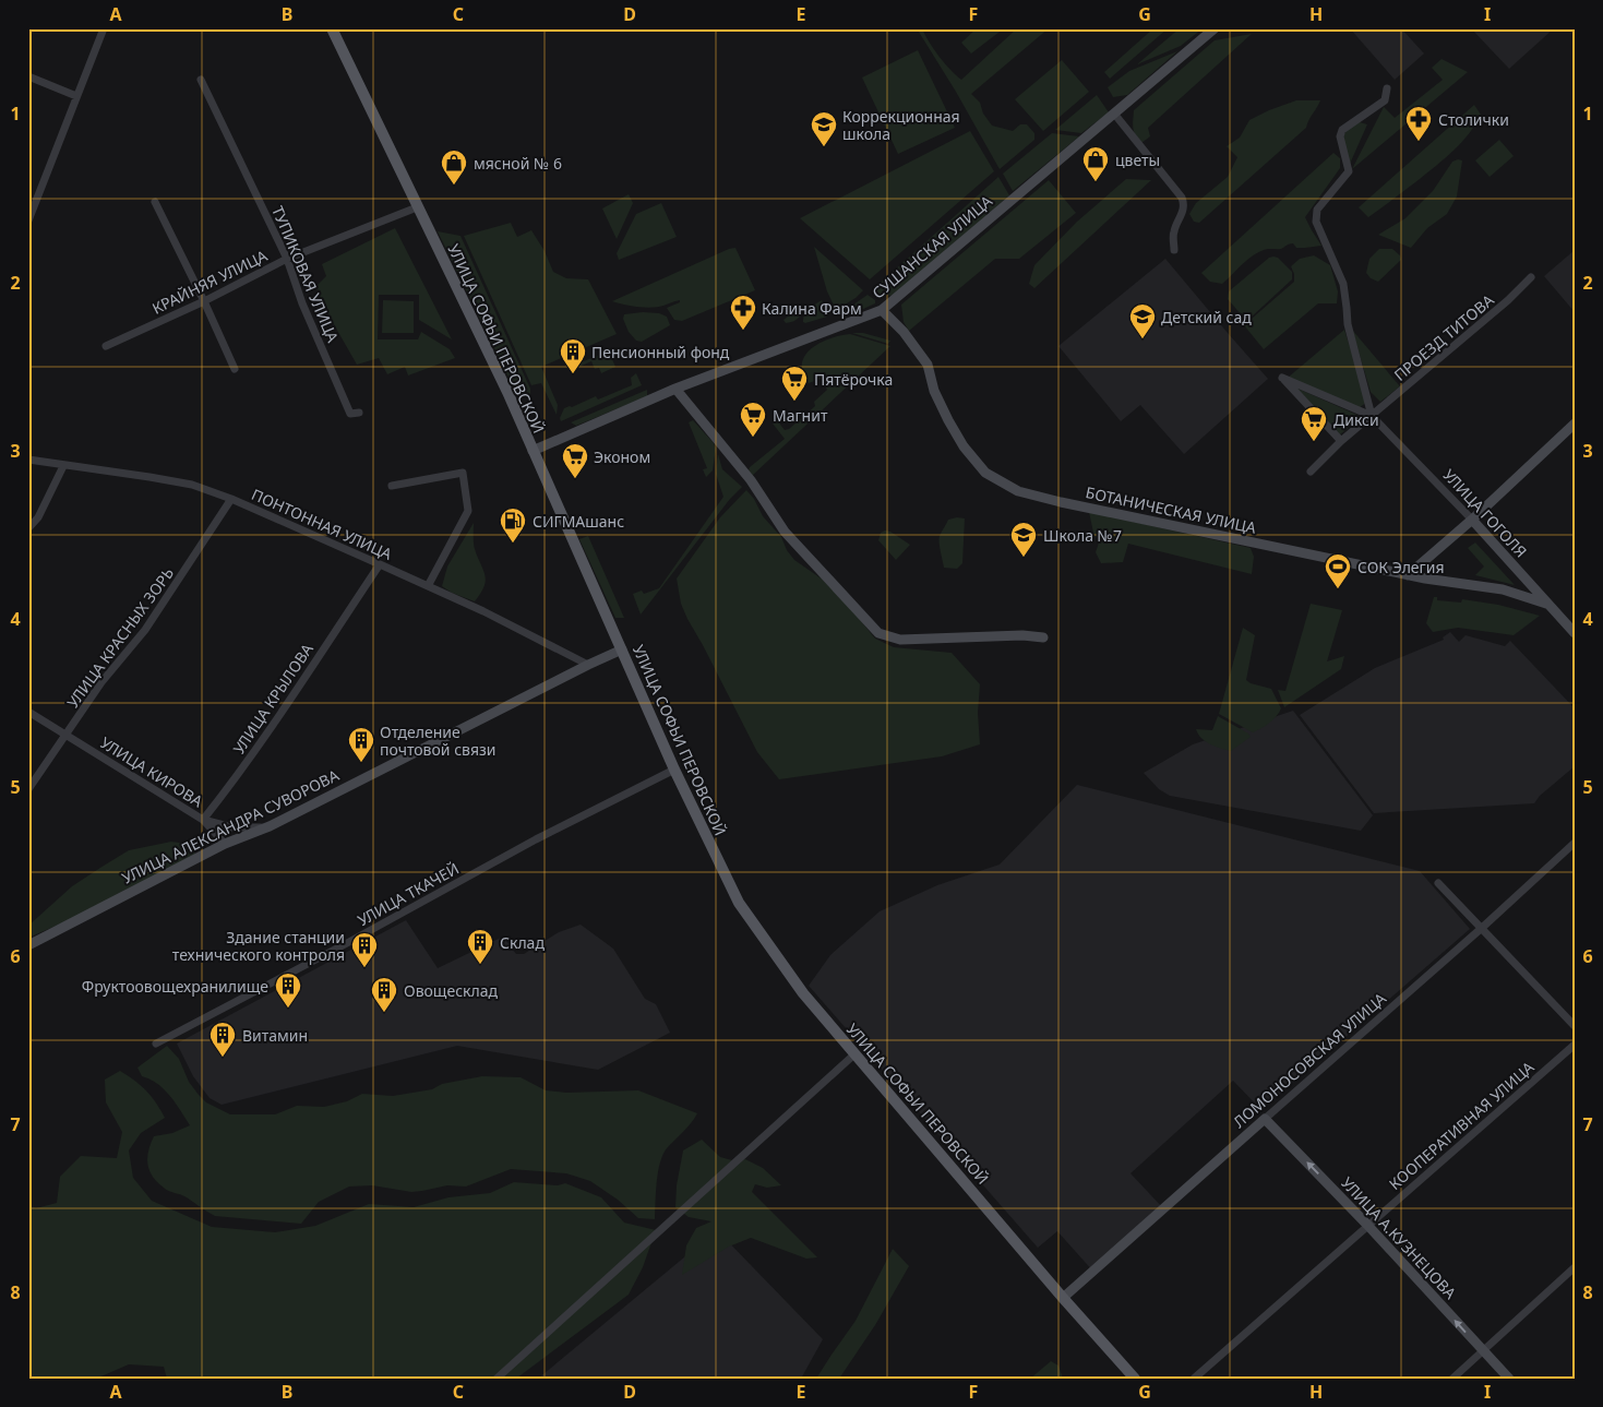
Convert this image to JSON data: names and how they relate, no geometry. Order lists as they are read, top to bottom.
{
  "streets": {
    "main road": ["УЛИЦА СОФЬИ ПЕРОВСКОЙ"],
    "street": [
      "СУШАНСКАЯ УЛИЦА",
      "ТУПИКОВАЯ УЛИЦА",
      "КРАЙНЯЯ УЛИЦА",
      "ПРОЕЗД ТИТОВА",
      "БОТАНИЧЕСКАЯ УЛИЦА",
      "УЛИЦА ГОГОЛЯ",
      "ПОНТОННАЯ УЛИЦА",
      "УЛИЦА КРАСНЫХ ЗОРЬ",
      "УЛИЦА КРЫЛОВА",
      "УЛИЦА КИРОВА",
      "УЛИЦА АЛЕКСАНДРА СУВОРОВА",
      "УЛИЦА ТКАЧЕЙ",
      "ЛОМОНОСОВСКАЯ УЛИЦА",
      "КООПЕРАТИВНАЯ УЛИЦА",
      "УЛИЦА А.КУЗНЕЦОВА"
    ]
  },
  "crossings": [
    ["СУШАНСКАЯ УЛИЦА", "УЛИЦА СОФЬИ ПЕРОВСКОЙ"],
    ["СУШАНСКАЯ УЛИЦА", "БОТАНИЧЕСКАЯ УЛИЦА"],
    ["ТУПИКОВАЯ УЛИЦА", "КРАЙНЯЯ УЛИЦА"],
    ["КРАЙНЯЯ УЛИЦА", "УЛИЦА СОФЬИ ПЕРОВСКОЙ"],
    ["ПРОЕЗД ТИТОВА", "УЛИЦА ГОГОЛЯ"],
    ["УЛИЦА СОФЬИ ПЕРОВСКОЙ", "УЛИЦА АЛЕКСАНДРА СУВОРОВА"],
    ["УЛИЦА СОФЬИ ПЕРОВСКОЙ", "УЛИЦА ТКАЧЕЙ"],
    ["УЛИЦА СОФЬИ ПЕРОВСКОЙ", "ЛОМОНОСОВСКАЯ УЛИЦА"],
    ["БОТАНИЧЕСКАЯ УЛИЦА", "УЛИЦА ГОГОЛЯ"],
    ["ПОНТОННАЯ УЛИЦА", "УЛИЦА КРАСНЫХ ЗОРЬ"],
    ["ПОНТОННАЯ УЛИЦА", "УЛИЦА КРЫЛОВА"],
    ["ПОНТОННАЯ УЛИЦА", "УЛИЦА АЛЕКСАНДРА СУВОРОВА"],
    ["УЛИЦА КРАСНЫХ ЗОРЬ", "УЛИЦА КИРОВА"],
    ["УЛИЦА КРЫЛОВА", "УЛИЦА КИРОВА"],
    ["УЛИЦА КИРОВА", "УЛИЦА АЛЕКСАНДРА СУВОРОВА"],
    ["ЛОМОНОСОВСКАЯ УЛИЦА", "УЛИЦА А.КУЗНЕЦОВА"],
    ["КООПЕРАТИВНАЯ УЛИЦА", "УЛИЦА А.КУЗНЕЦОВА"]
  ],
  "one_way": ["УЛИЦА А.КУЗНЕЦОВА"],
  "places": {
    "pharmacy": ["Столички", "Калина Фарм"],
    "school or university": ["Коррекционная школа", "Детский сад", "Школа №7"],
    "shop": ["цветы", "мясной № 6"],
    "building": [
      "Пенсионный фонд",
      "Отделение почтовой связи",
      "Склад",
      "Здание станции технического контроля",
      "Фруктоовощехранилище",
      "Овощесклад",
      "Витамин"
    ],
    "supermarket": [
      "Пятёрочка",
      "Магнит",
      "Дикси",
      "Эконом"
    ],
    "fuel station": ["СИГМАшанс"],
    "sports": ["СОК Элегия"]
  },
  "grid": {
    "columns": [
      "A",
      "B",
      "C",
      "D",
      "E",
      "F",
      "G",
      "H",
      "I"
    ],
    "rows": [
      "1",
      "2",
      "3",
      "4",
      "5",
      "6",
      "7",
      "8"
    ]
  }
}
